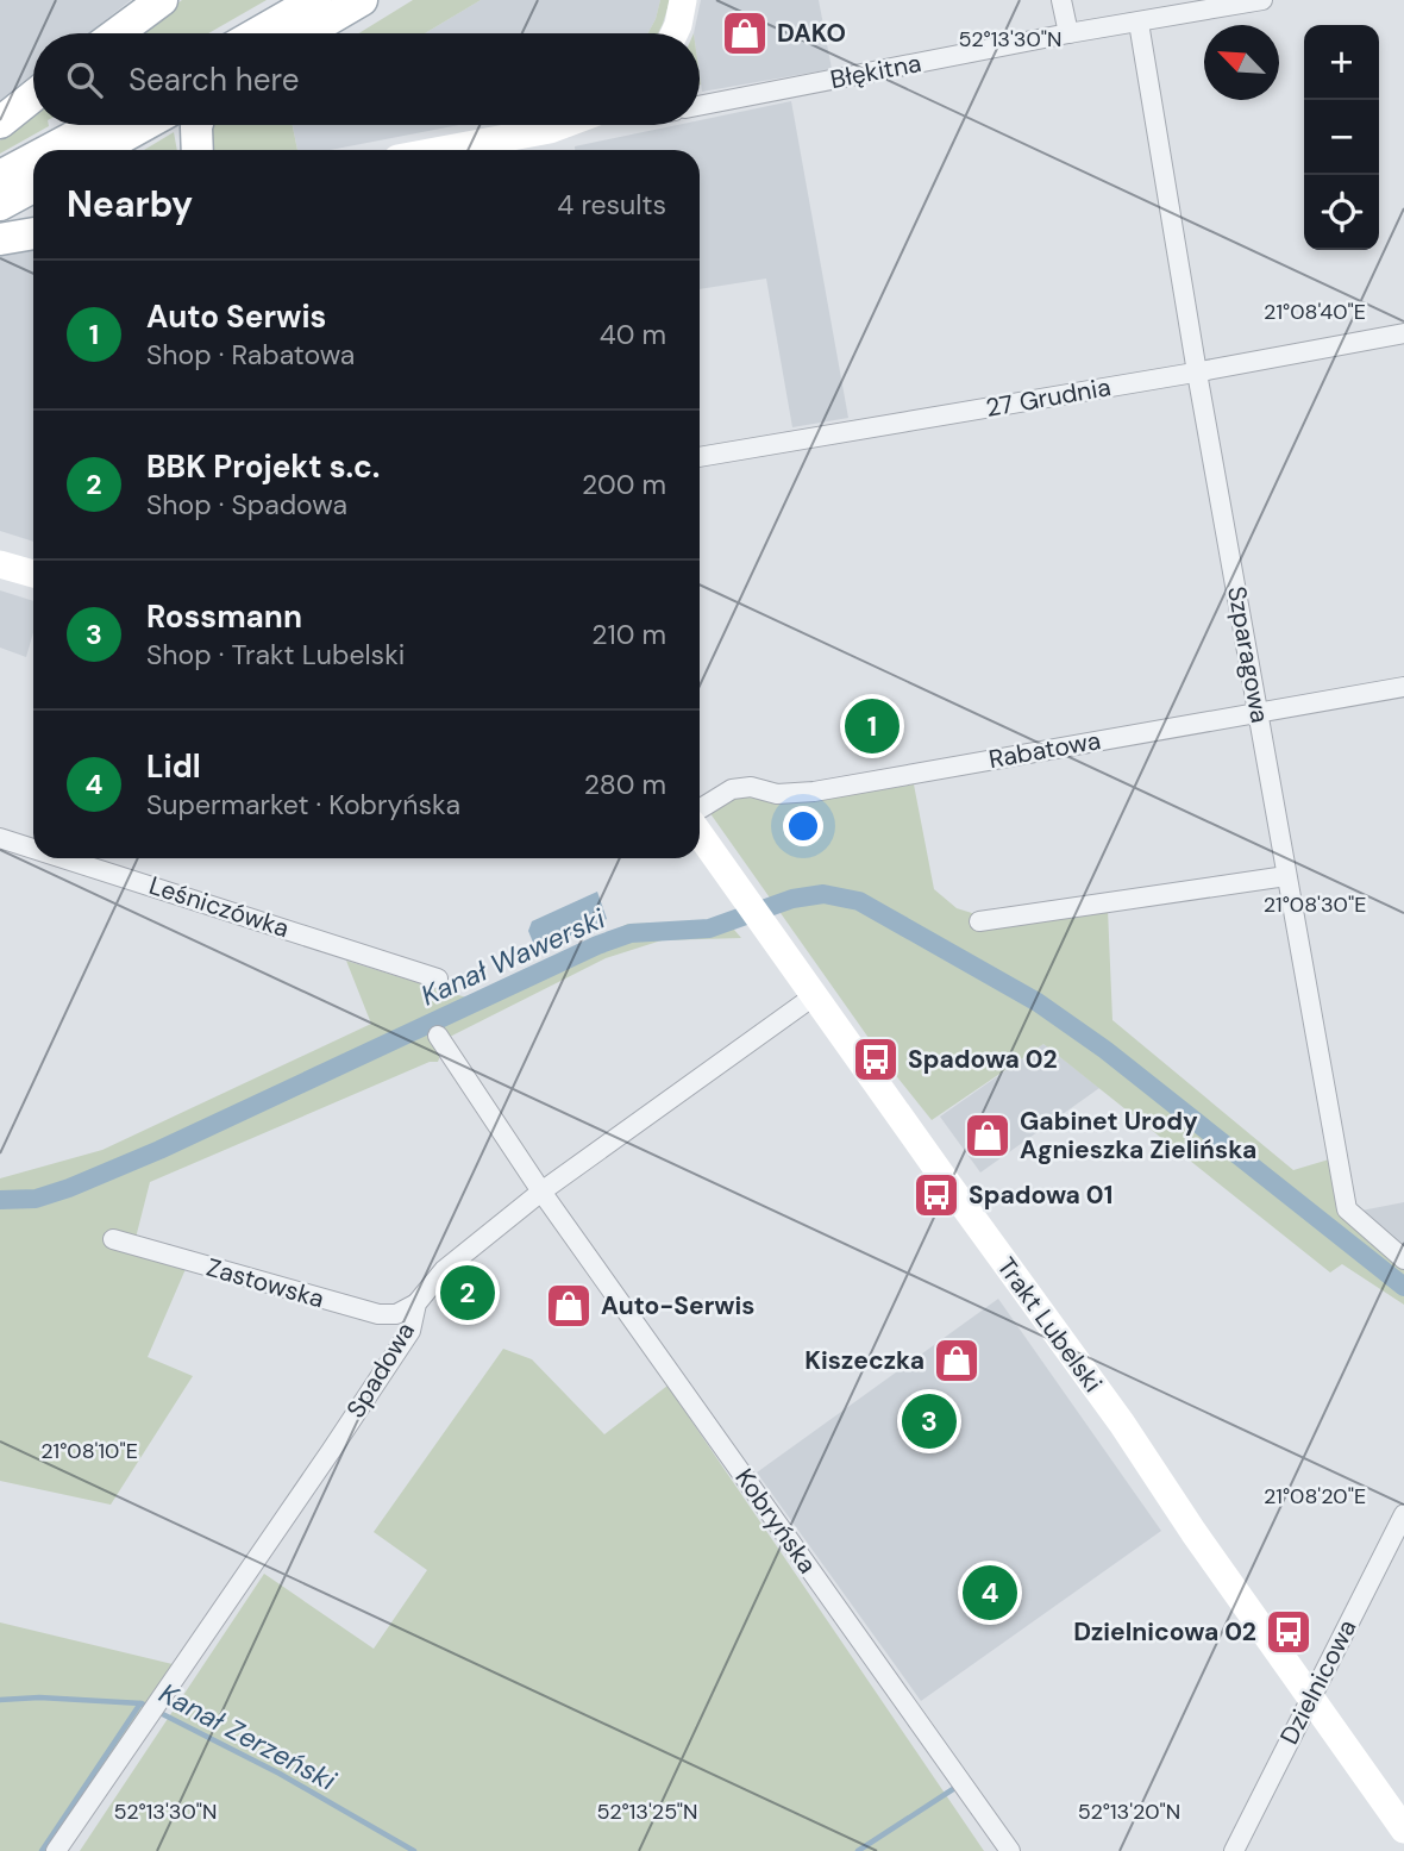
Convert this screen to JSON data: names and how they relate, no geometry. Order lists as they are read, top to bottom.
{
  "streets": {
    "street": [
      "Błękitna",
      "27 Grudnia",
      "Szparagowa",
      "Rabatowa",
      "Leśniczówka",
      "Zastowska",
      "Trakt Lubelski",
      "Spadowa",
      "Kobryńska",
      "Dzielnicowa"
    ]
  },
  "crossings": [
    ["Błękitna", "Szparagowa"],
    ["27 Grudnia", "Szparagowa"],
    ["Szparagowa", "Rabatowa"],
    ["Zastowska", "Spadowa"],
    ["Trakt Lubelski", "Spadowa"],
    ["Trakt Lubelski", "Dzielnicowa"],
    ["Spadowa", "Kobryńska"]
  ],
  "water": ["Kanał Wawerski", "Kanał Zerzeński"],
  "places": {
    "shop": [
      "DAKO",
      "Gabinet Urody Agnieszka Zielińska",
      "Auto-Serwis",
      "Kiszeczka"
    ],
    "bus stop": ["Spadowa 02", "Spadowa 01", "Dzielnicowa 02"]
  },
  "north": "top left",
  "page": {
    "map_buttons": ["+", "−"],
    "search": "Search here",
    "heading": ["Nearby", "4 results"],
    "list": [
      {
        "mark": "1",
        "name": "Auto Serwis",
        "note": "Shop · Rabatowa",
        "value": "40 m"
      },
      {
        "mark": "2",
        "name": "BBK Projekt s.c.",
        "note": "Shop · Spadowa",
        "value": "200 m"
      },
      {
        "mark": "3",
        "name": "Rossmann",
        "note": "Shop · Trakt Lubelski",
        "value": "210 m"
      },
      {
        "mark": "4",
        "name": "Lidl",
        "note": "Supermarket · Kobryńska",
        "value": "280 m"
      }
    ],
    "pins": [
      "1",
      "2",
      "3",
      "4"
    ]
  },
  "coordinates": [
    "52°13'30\"N",
    "21°08'40\"E",
    "21°08'30\"E",
    "21°08'10\"E",
    "21°08'20\"E",
    "52°13'25\"N",
    "52°13'20\"N"
  ]
}
